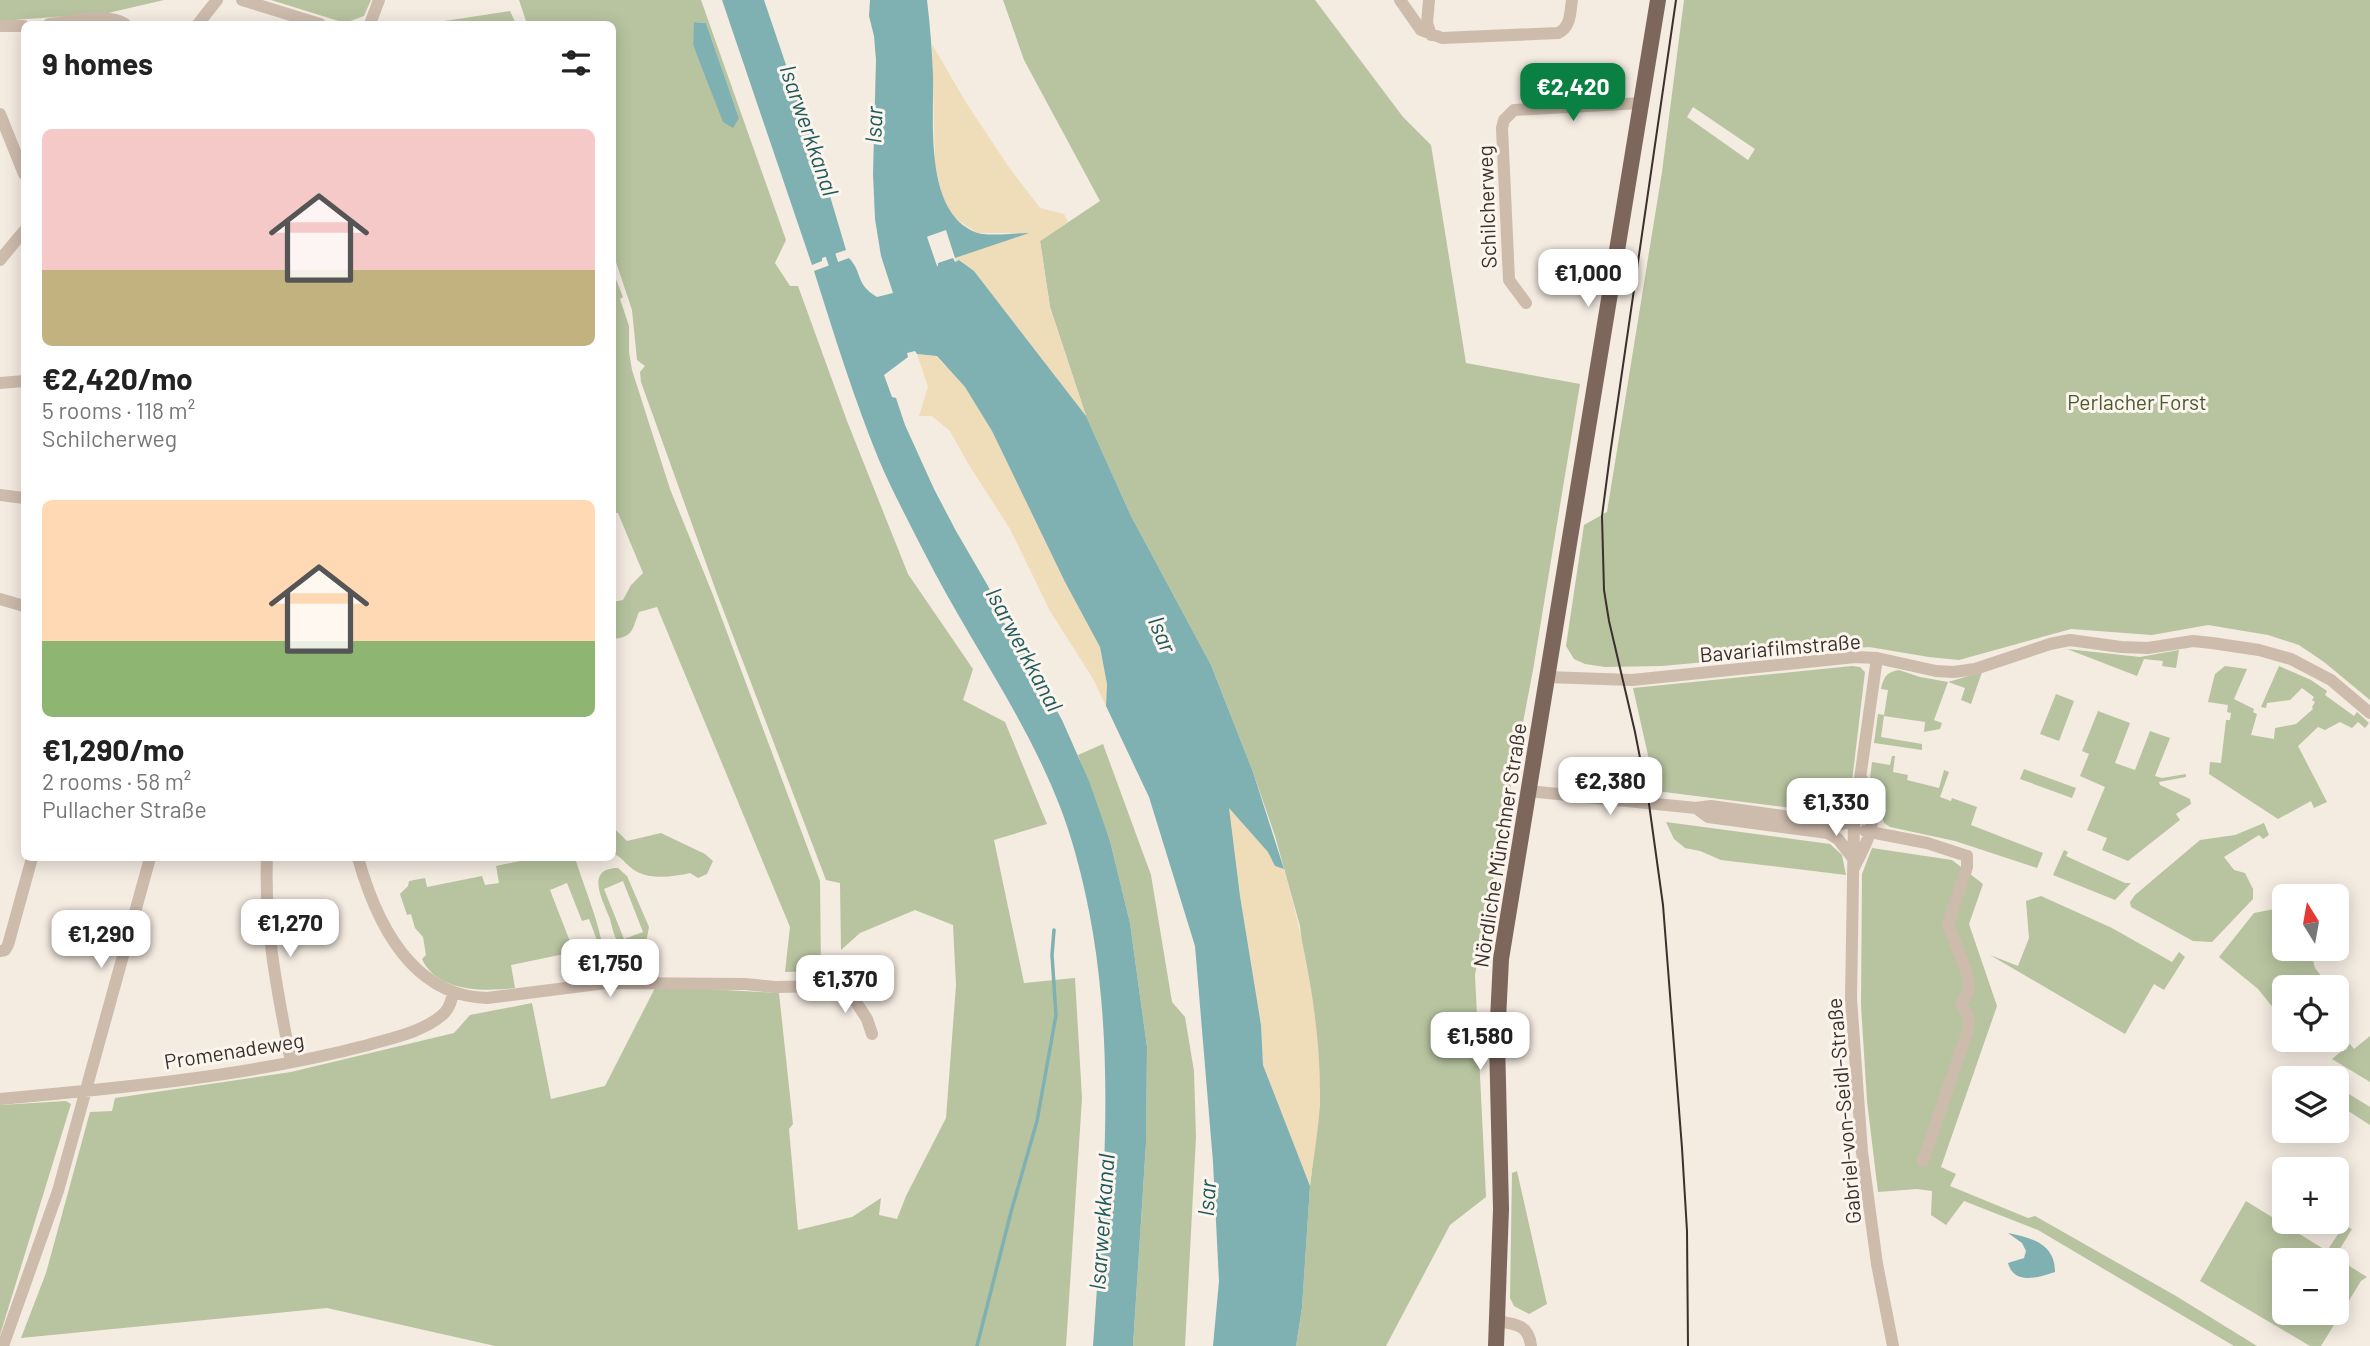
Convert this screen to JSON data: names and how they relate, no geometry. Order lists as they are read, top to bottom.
{
  "streets": {
    "main road": ["Nördliche Münchner Straße"],
    "street": [
      "Schilcherweg",
      "Bavariafilmstraße",
      "Promenadeweg",
      "Gabriel-von-Seidl-Straße"
    ]
  },
  "crossings": [
    ["Schilcherweg", "Nördliche Münchner Straße"],
    ["Bavariafilmstraße", "Nördliche Münchner Straße"],
    ["Bavariafilmstraße", "Gabriel-von-Seidl-Straße"]
  ],
  "water": ["Isar", "Isarwerkkanal"],
  "parks": ["Perlacher Forst"],
  "north": "top",
  "page": {
    "heading": "9 homes",
    "price": [
      "€2,420",
      "€1,000",
      "€2,380",
      "€1,330",
      "€1,270",
      "€1,290",
      "€1,750",
      "€1,370",
      "€1,580"
    ],
    "list": [
      {
        "name": "€2,420/mo",
        "note": "5 rooms · 118 m² · Schilcherweg"
      },
      {
        "name": "€1,290/mo",
        "note": "2 rooms · 58 m² · Pullacher Straße"
      }
    ],
    "map_buttons": ["+", "−"]
  }
}
